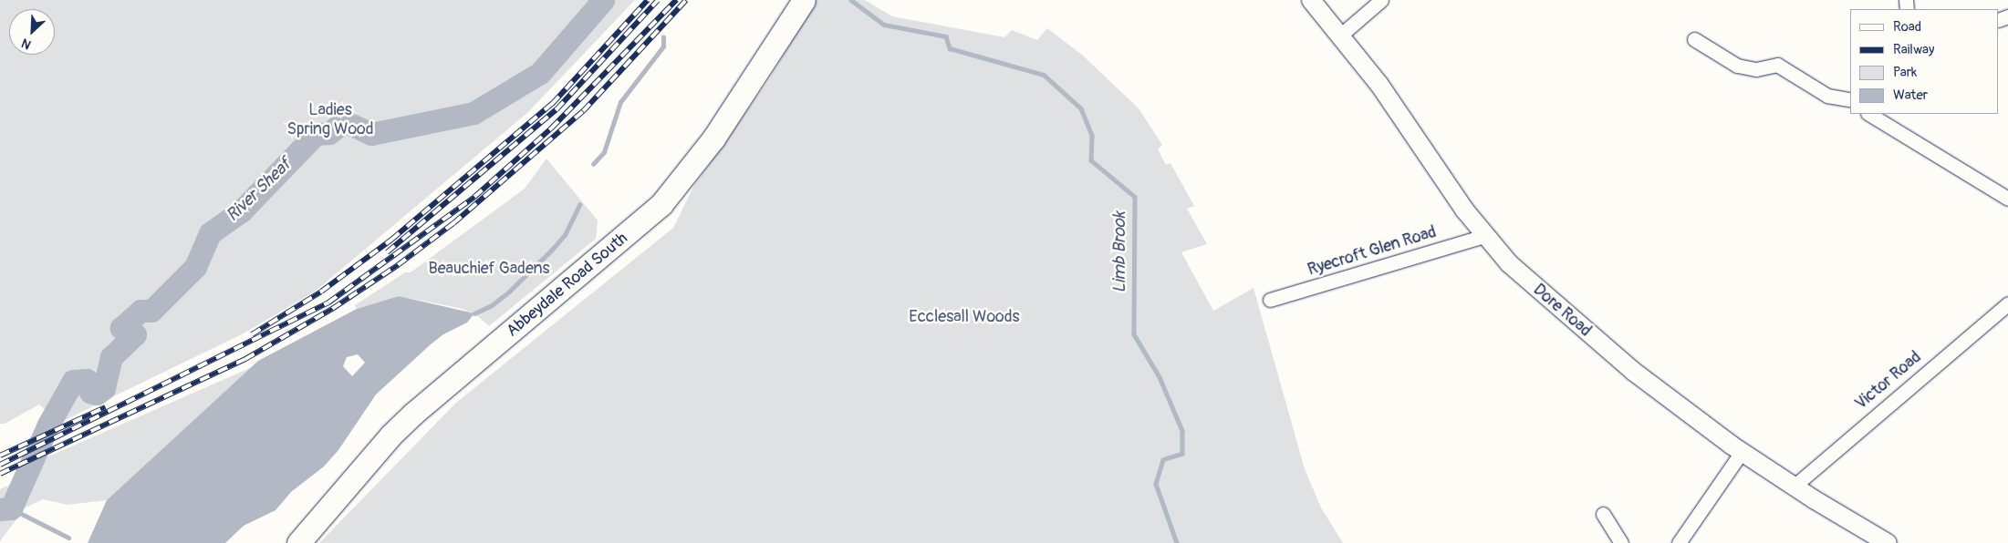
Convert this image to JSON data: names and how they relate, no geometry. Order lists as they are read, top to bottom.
{
  "streets": {
    "main road": ["Abbeydale Road South"],
    "street": ["Ryecroft Glen Road", "Dore Road", "Victor Road"]
  },
  "crossings": [
    ["Ryecroft Glen Road", "Dore Road"],
    ["Dore Road", "Victor Road"]
  ],
  "water": ["River Sheaf", "Limb Brook"],
  "parks": ["Ladies Spring Wood", "Beauchief Gadens", "Ecclesall Woods"],
  "legend": [
    "Road",
    "Railway",
    "Park",
    "Water"
  ],
  "north": "bottom left"
}
